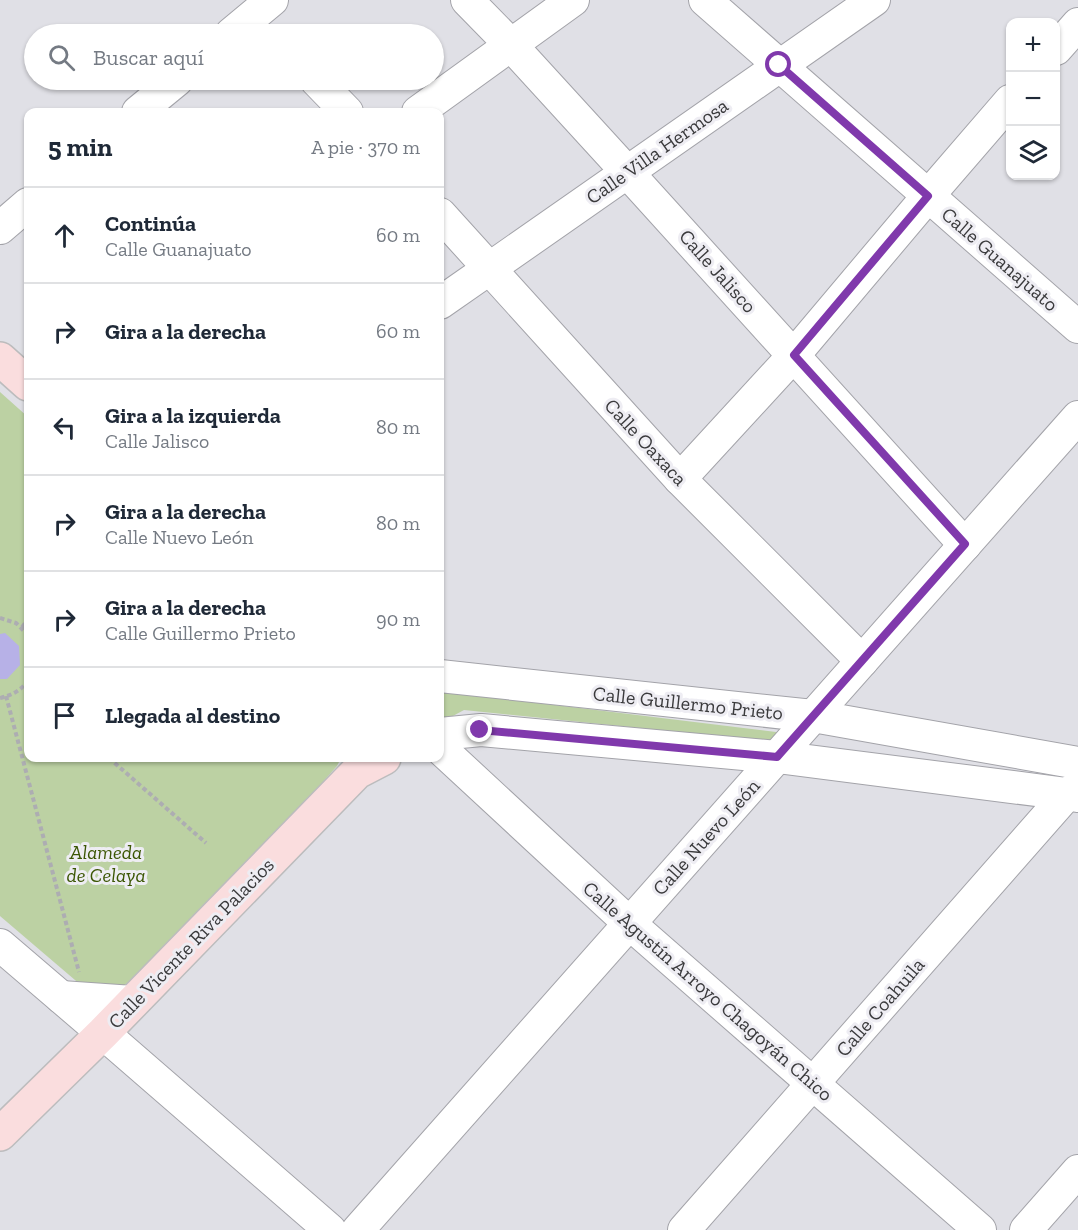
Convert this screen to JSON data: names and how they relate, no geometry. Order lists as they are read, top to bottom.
{
  "streets": {
    "main road": ["Calle Vicente Riva Palacios"],
    "street": [
      "Calle Villa Hermosa",
      "Calle Guanajuato",
      "Calle Jalisco",
      "Calle Oaxaca",
      "Calle Guillermo Prieto",
      "Calle Nuevo León",
      "Calle Agustín Arroyo Chagoyán Chico",
      "Calle Coahuila"
    ]
  },
  "crossings": [
    ["Calle Villa Hermosa", "Calle Guanajuato"],
    ["Calle Villa Hermosa", "Calle Jalisco"],
    ["Calle Villa Hermosa", "Calle Oaxaca"],
    ["Calle Jalisco", "Calle Nuevo León"],
    ["Calle Oaxaca", "Calle Nuevo León"],
    ["Calle Guillermo Prieto", "Calle Nuevo León"],
    ["Calle Nuevo León", "Calle Agustín Arroyo Chagoyán Chico"],
    ["Calle Agustín Arroyo Chagoyán Chico", "Calle Coahuila"]
  ],
  "parks": ["Alameda de Celaya"],
  "page": {
    "map_buttons": ["+", "−"],
    "search": "Buscar aquí",
    "heading": ["5 min", "A pie · 370 m"],
    "list": [
      ["Continúa", "Calle Guanajuato", "60 m"],
      ["Gira a la derecha", "60 m"],
      ["Gira a la izquierda", "Calle Jalisco", "80 m"],
      ["Gira a la derecha", "Calle Nuevo León", "80 m"],
      ["Gira a la derecha", "Calle Guillermo Prieto", "90 m"],
      "Llegada al destino"
    ]
  }
}
